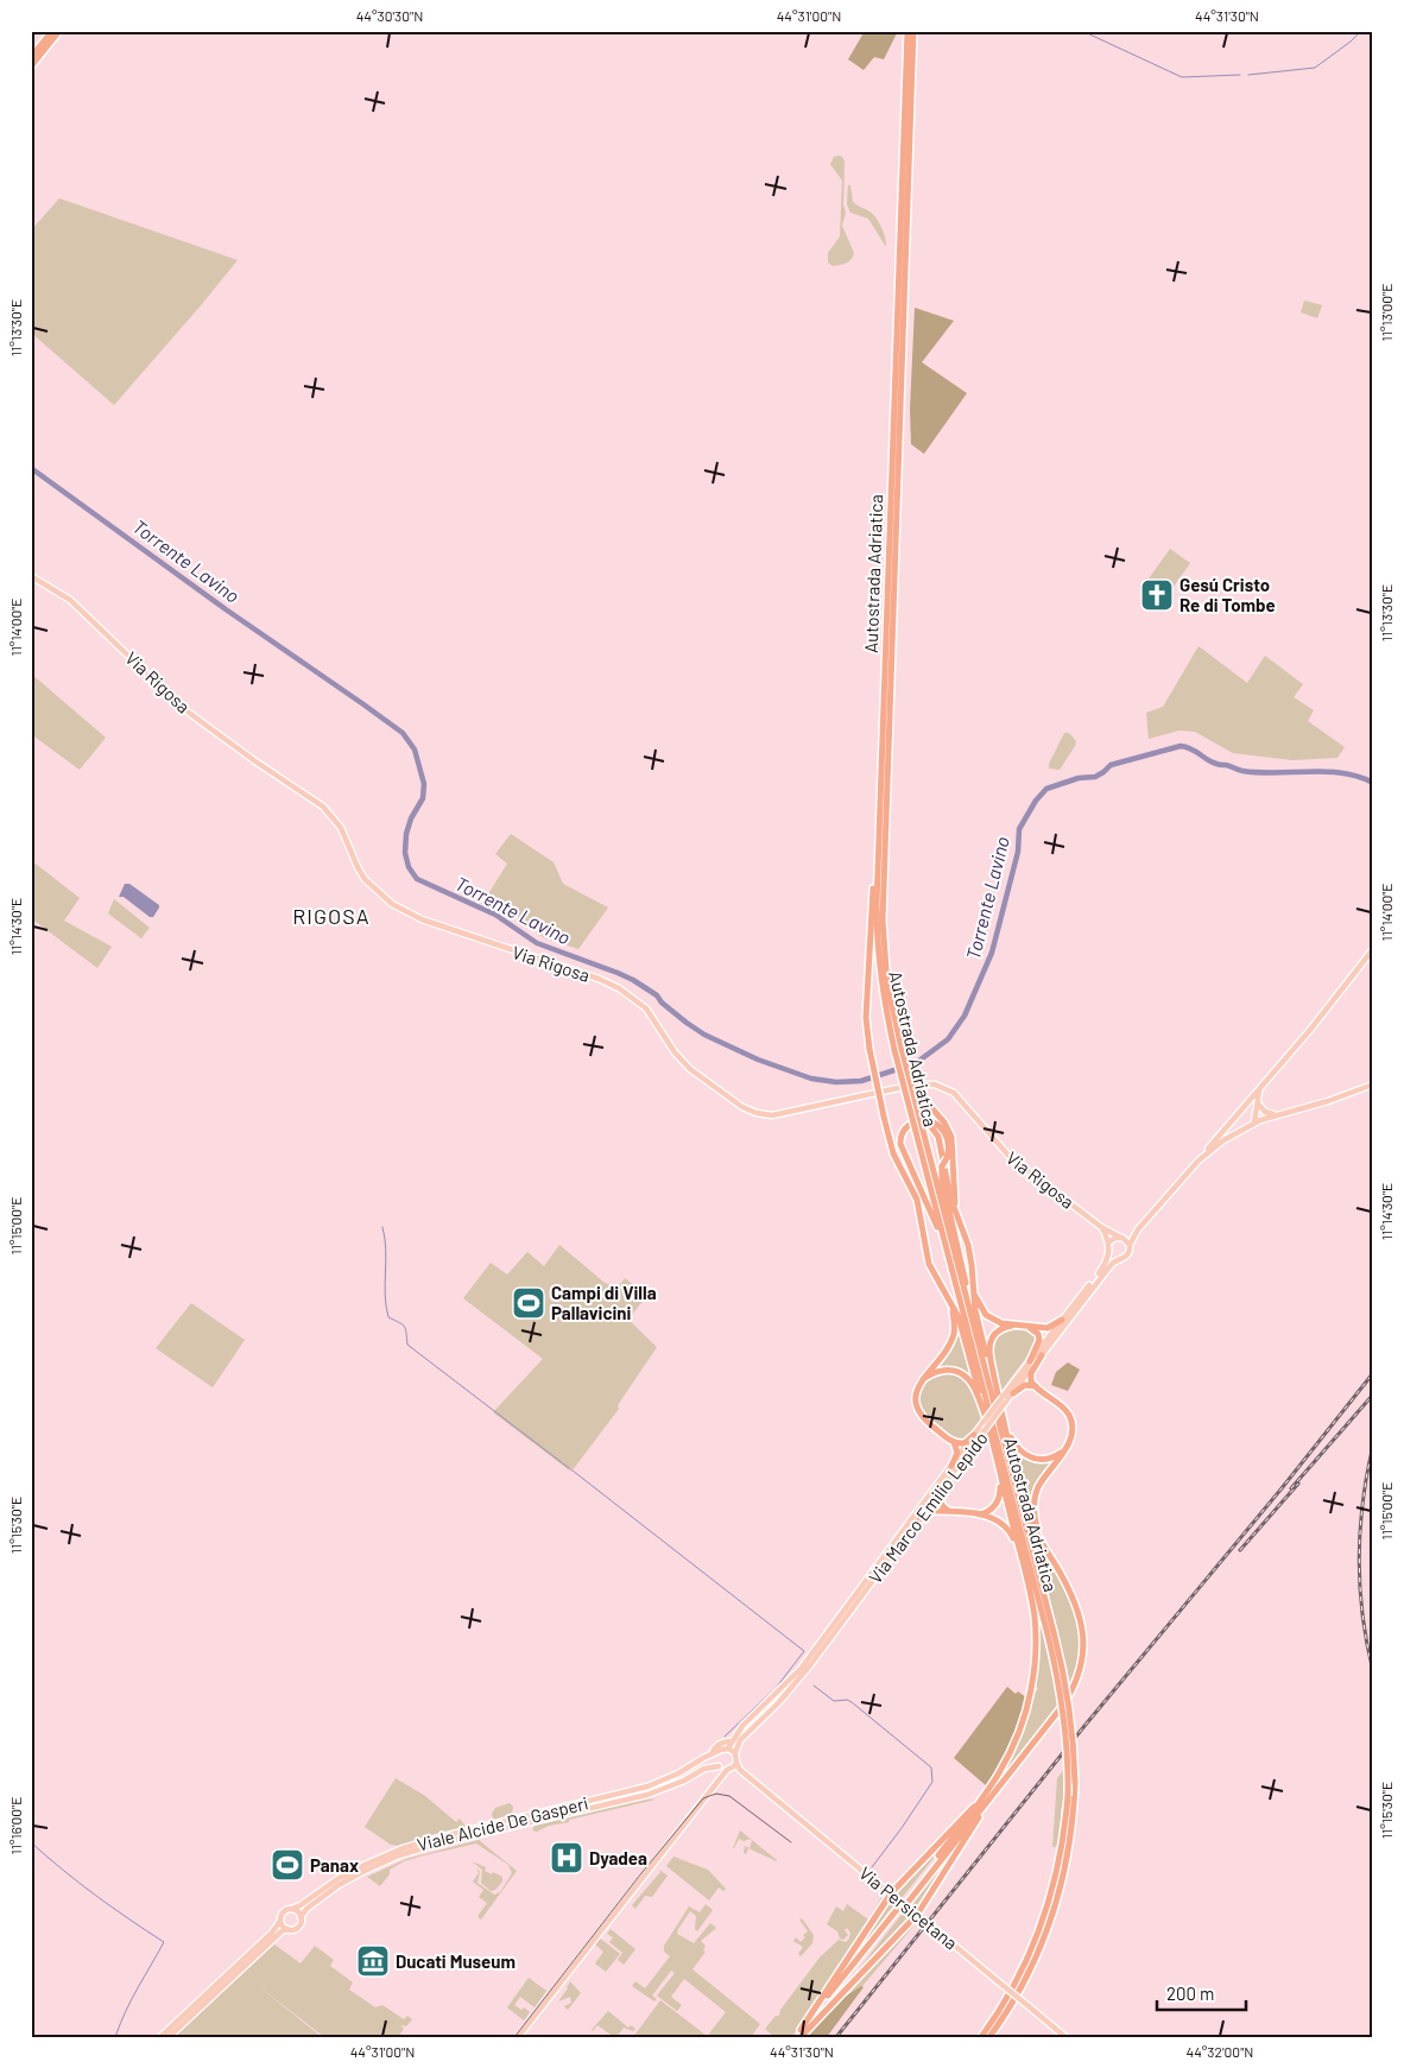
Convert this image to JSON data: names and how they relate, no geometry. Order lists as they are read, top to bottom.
{
  "streets": {
    "highway": ["Autostrada Adriatica"],
    "main road": [
      "Via Rigosa",
      "Via Marco Emilio Lepido",
      "Viale Alcide De Gasperi",
      "Via Persicetana"
    ]
  },
  "crossings": [
    ["Via Rigosa", "Via Marco Emilio Lepido"],
    ["Via Marco Emilio Lepido", "Viale Alcide De Gasperi"],
    ["Via Marco Emilio Lepido", "Via Persicetana"],
    ["Viale Alcide De Gasperi", "Via Persicetana"]
  ],
  "districts": ["RIGOSA"],
  "water": ["Torrente Lavino"],
  "places": {
    "church": ["Gesú Cristo Re di Tombe"],
    "sports": ["Campi di Villa Pallavicini", "Panax"],
    "hospital": ["Dyadea"],
    "museum": ["Ducati Museum"]
  },
  "scale_bar": "200 m",
  "coordinates": [
    "44°30'30\"N",
    "44°31'00\"N",
    "44°31'30\"N",
    "11°13'00\"E",
    "11°13'30\"E",
    "11°14'00\"E",
    "11°14'30\"E",
    "11°15'00\"E",
    "11°15'30\"E",
    "11°16'00\"E",
    "44°32'00\"N"
  ]
}
